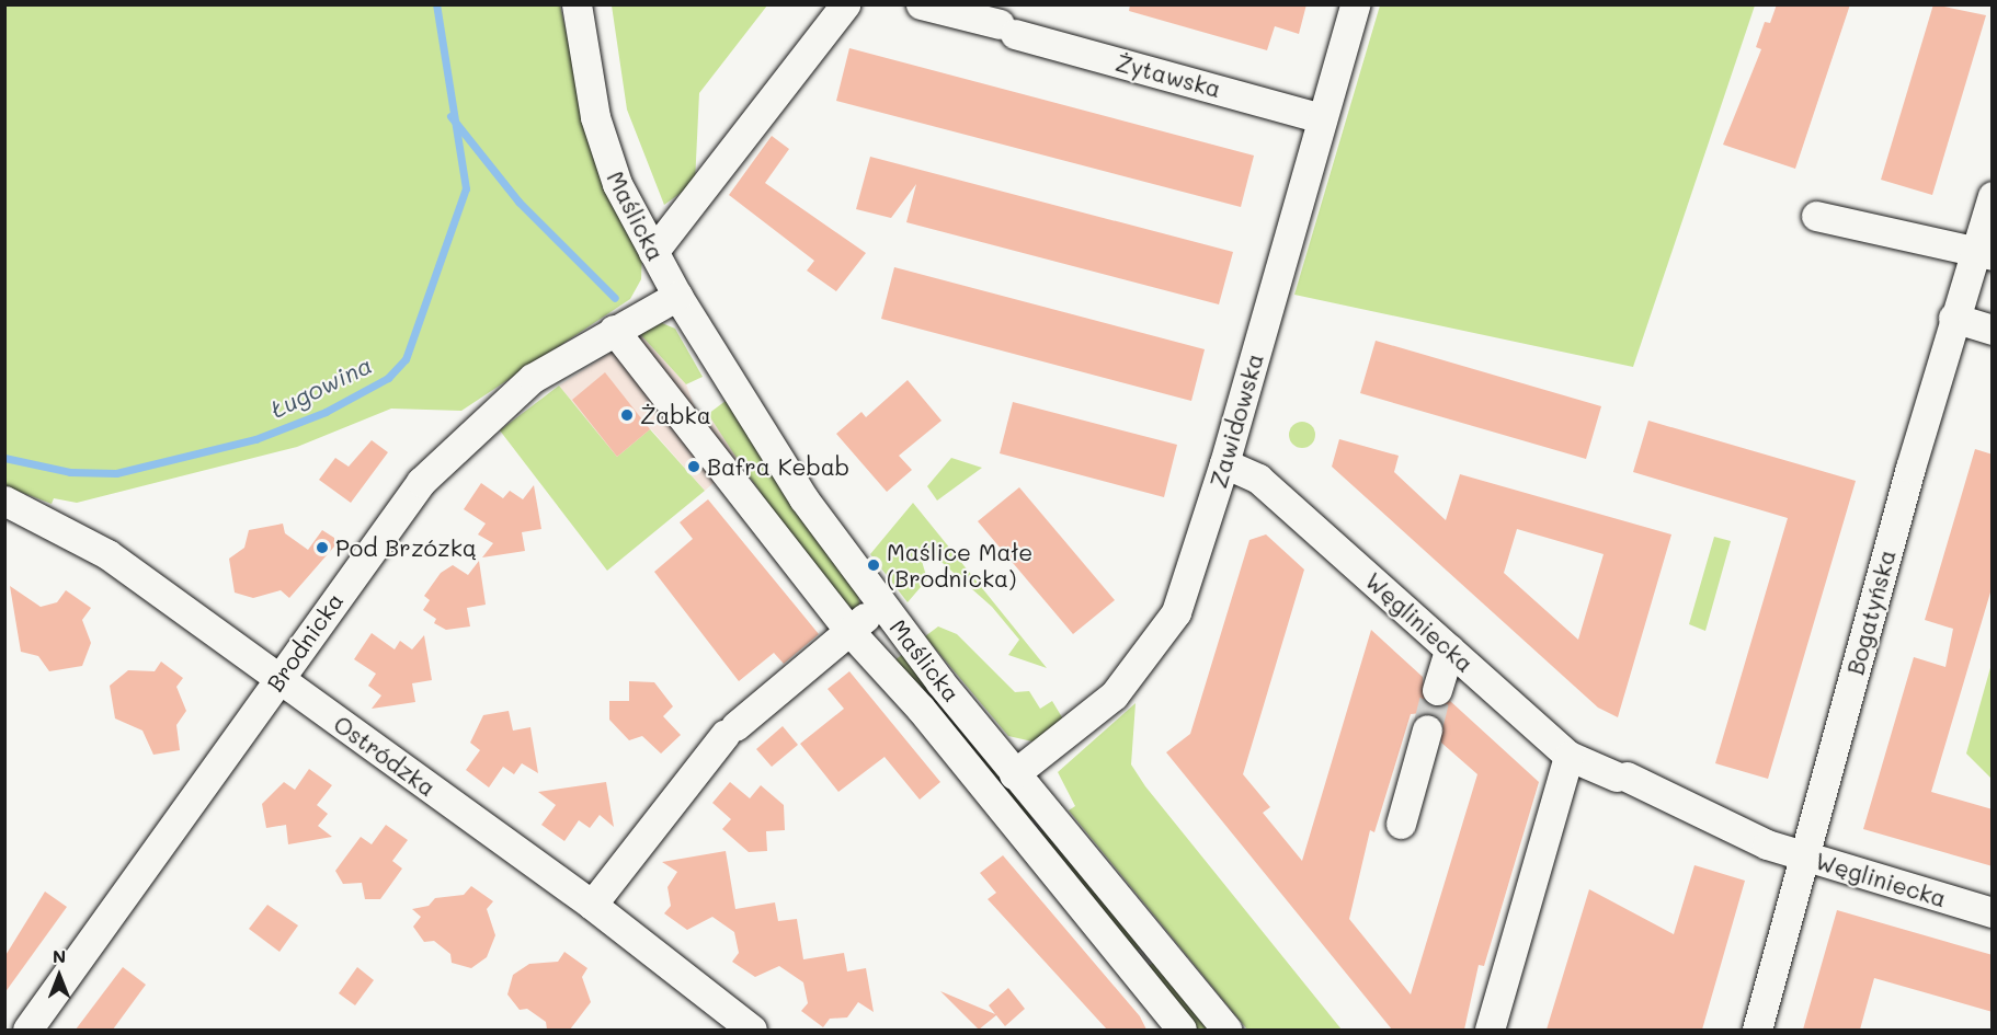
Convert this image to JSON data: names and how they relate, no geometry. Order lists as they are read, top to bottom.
{
  "streets": {
    "street": [
      "Żytawska",
      "Maślicka",
      "Zawidowska",
      "Bogatyńska",
      "Węgliniecka",
      "Brodnicka",
      "Ostródzka"
    ]
  },
  "crossings": [
    ["Żytawska", "Zawidowska"],
    ["Maślicka", "Zawidowska"],
    ["Maślicka", "Brodnicka"],
    ["Zawidowska", "Węgliniecka"],
    ["Bogatyńska", "Węgliniecka"],
    ["Brodnicka", "Ostródzka"]
  ],
  "water": ["Ługowina"],
  "places": [
    "Żabka",
    "Bafra Kebab",
    "Pod Brzózką",
    "Maślice Małe (Brodnicka)"
  ],
  "north": "top"
}
